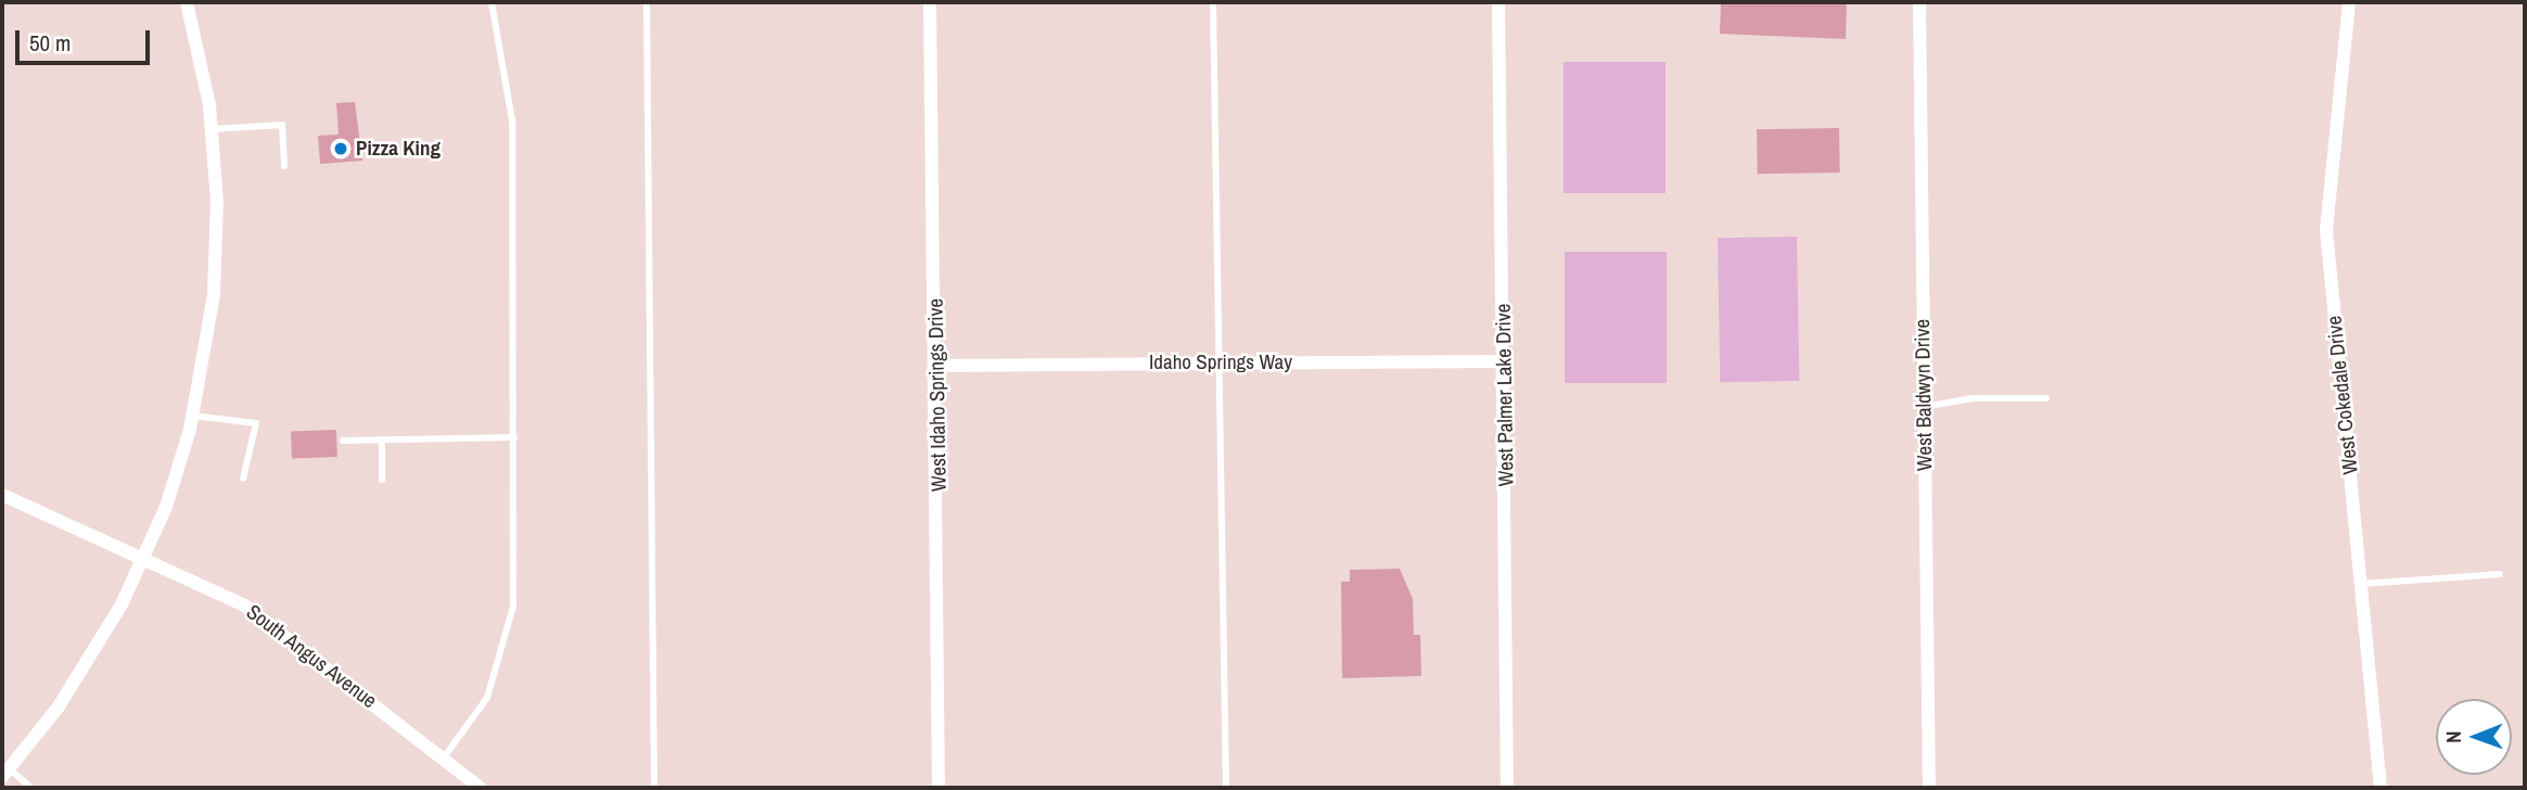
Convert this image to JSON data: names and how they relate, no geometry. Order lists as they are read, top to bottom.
{
  "streets": {
    "street": [
      "Idaho Springs Way",
      "West Idaho Springs Drive",
      "West Palmer Lake Drive",
      "West Baldwyn Drive",
      "West Cokedale Drive",
      "South Angus Avenue"
    ]
  },
  "crossings": [
    ["Idaho Springs Way", "West Idaho Springs Drive"],
    ["Idaho Springs Way", "West Palmer Lake Drive"]
  ],
  "places": ["Pizza King"],
  "scale_bar": "50 m",
  "north": "left"
}
